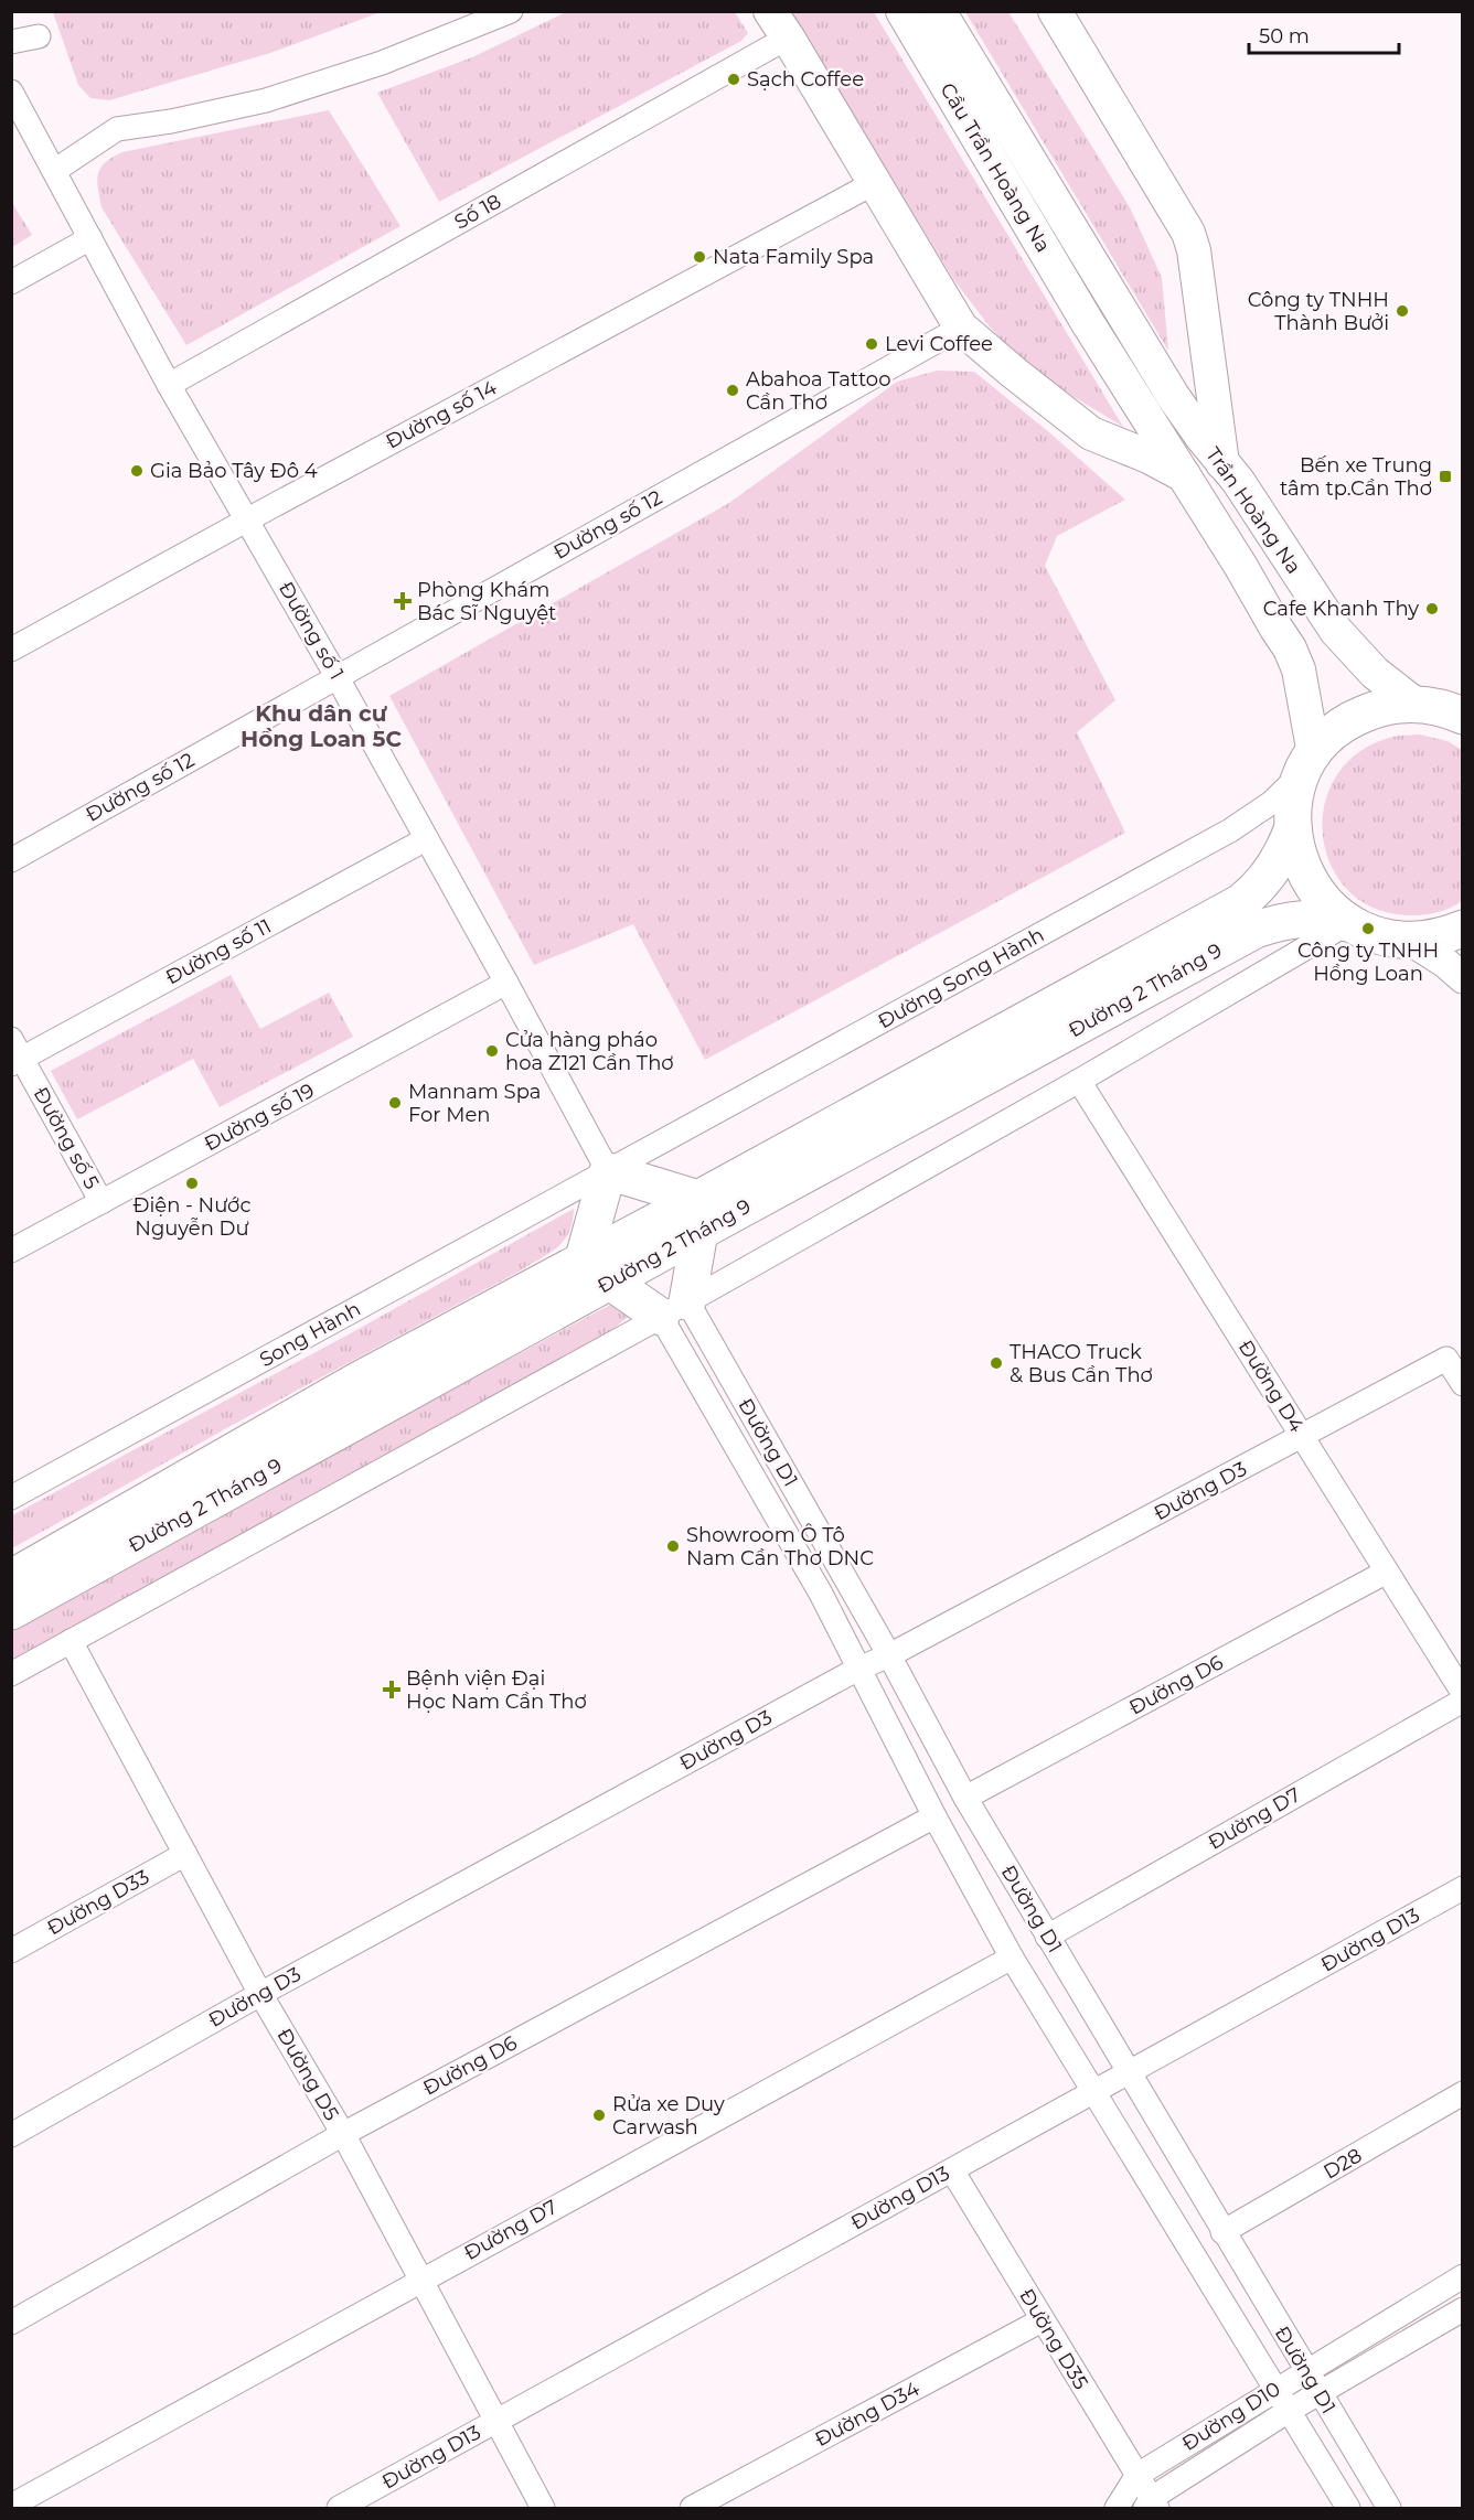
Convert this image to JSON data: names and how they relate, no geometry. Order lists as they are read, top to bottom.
{
  "streets": {
    "highway": ["Đường 2 Tháng 9"],
    "main road": ["Cầu Trần Hoàng Na", "Trần Hoàng Na"],
    "street": [
      "Số 18",
      "Đường số 14",
      "Đường số 12",
      "Đường số 1",
      "Đường số 11",
      "Đường Song Hành",
      "Đường số 19",
      "Đường số 5",
      "Song Hành",
      "Đường D4",
      "Đường D1",
      "Đường D3",
      "Đường D6",
      "Đường D7",
      "Đường D33",
      "Đường D13",
      "Đường D5",
      "D28",
      "Đường D35",
      "Đường D34",
      "Đường D10"
    ]
  },
  "crossings": [
    ["Cầu Trần Hoàng Na", "Trần Hoàng Na"],
    ["Số 18", "Đường số 1"],
    ["Đường số 14", "Đường số 1"],
    ["Trần Hoàng Na", "Đường Song Hành"],
    ["Đường số 12", "Đường số 1"],
    ["Đường số 1", "Đường số 11"],
    ["Đường số 1", "Đường Song Hành"],
    ["Đường số 1", "Đường số 19"],
    ["Đường số 1", "Song Hành"],
    ["Đường số 11", "Đường số 5"],
    ["Đường Song Hành", "Song Hành"],
    ["Đường số 19", "Đường số 5"],
    ["Đường D4", "Đường D3"],
    ["Đường D4", "Đường D6"],
    ["Đường D1", "Đường D3"],
    ["Đường D1", "Đường D6"],
    ["Đường D1", "Đường D7"],
    ["Đường D1", "Đường D13"],
    ["Đường D1", "D28"],
    ["Đường D1", "Đường D10"],
    ["Đường D3", "Đường D5"],
    ["Đường D6", "Đường D5"],
    ["Đường D7", "Đường D5"],
    ["Đường D33", "Đường D5"],
    ["Đường D13", "Đường D5"],
    ["Đường D13", "Đường D35"],
    ["Đường D35", "Đường D34"],
    ["Đường D35", "Đường D10"]
  ],
  "districts": ["Khu dân cư Hồng Loan 5C"],
  "places": {
    "other": [
      "Sạch Coffee",
      "Nata Family Spa",
      "Công ty TNHH Thành Bưởi",
      "Levi Coffee",
      "Abahoa Tattoo Cần Thơ",
      "Gia Bảo Tây Đô 4",
      "Cafe Khanh Thy",
      "Công ty TNHH Hồng Loan",
      "Cửa hàng pháo hoa Z121 Cần Thơ",
      "Mannam Spa For Men",
      "Điện - Nước Nguyễn Dư",
      "THACO Truck & Bus Cần Thơ",
      "Showroom Ô Tô Nam Cần Thơ DNC",
      "Rửa xe Duy Carwash"
    ],
    "transit": ["Bến xe Trung tâm tp.Cần Thơ"],
    "health": ["Phòng Khám Bác Sĩ Nguyệt", "Bệnh viện Đại Học Nam Cần Thơ"]
  },
  "scale_bar": "50 m"
}
